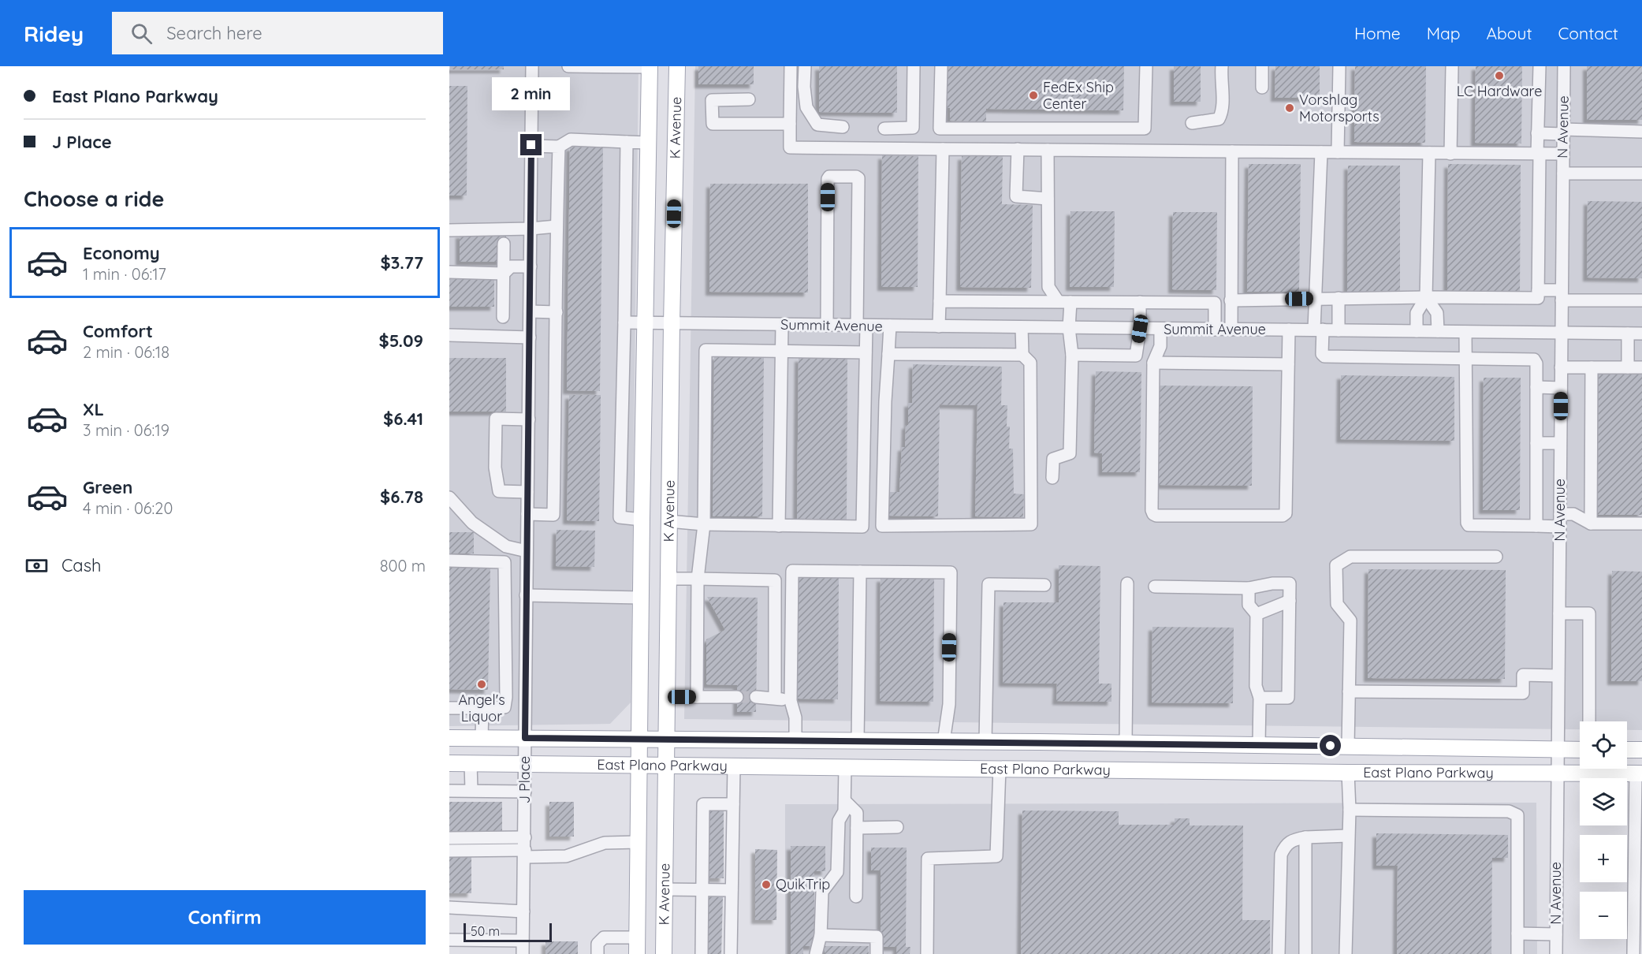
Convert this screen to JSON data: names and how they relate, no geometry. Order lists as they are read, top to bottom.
{
  "streets": {
    "main road": ["K Avenue", "East Plano Parkway"],
    "street": ["N Avenue", "Summit Avenue", "J Place"]
  },
  "crossings": [
    ["K Avenue", "Summit Avenue"],
    ["K Avenue", "East Plano Parkway"],
    ["N Avenue", "Summit Avenue"],
    ["N Avenue", "East Plano Parkway"],
    ["East Plano Parkway", "J Place"]
  ],
  "places": [
    "LC Hardware",
    "FedEx Ship Center",
    "Vorshlag Motorsports",
    "Angel's Liquor",
    "QuikTrip"
  ],
  "scale_bar": "50 m",
  "page": {
    "header": "Ridey",
    "search": "Search here",
    "nav": [
      "Home",
      "Map",
      "About",
      "Contact"
    ],
    "banner": ["East Plano Parkway", "J Place"],
    "bubble": "2 min",
    "heading": "Choose a ride",
    "list": [
      {
        "name": "Economy",
        "note": "1 min · 06:17",
        "value": "$3.77"
      },
      {
        "name": "Comfort",
        "note": "2 min · 06:18",
        "value": "$5.09"
      },
      {
        "name": "XL",
        "note": "3 min · 06:19",
        "value": "$6.41"
      },
      {
        "name": "Green",
        "note": "4 min · 06:20",
        "value": "$6.78"
      }
    ],
    "pay": ["Cash", "800 m"],
    "map_buttons": ["+", "−"],
    "buttons": "Confirm",
    "scale": "50 m"
  }
}
